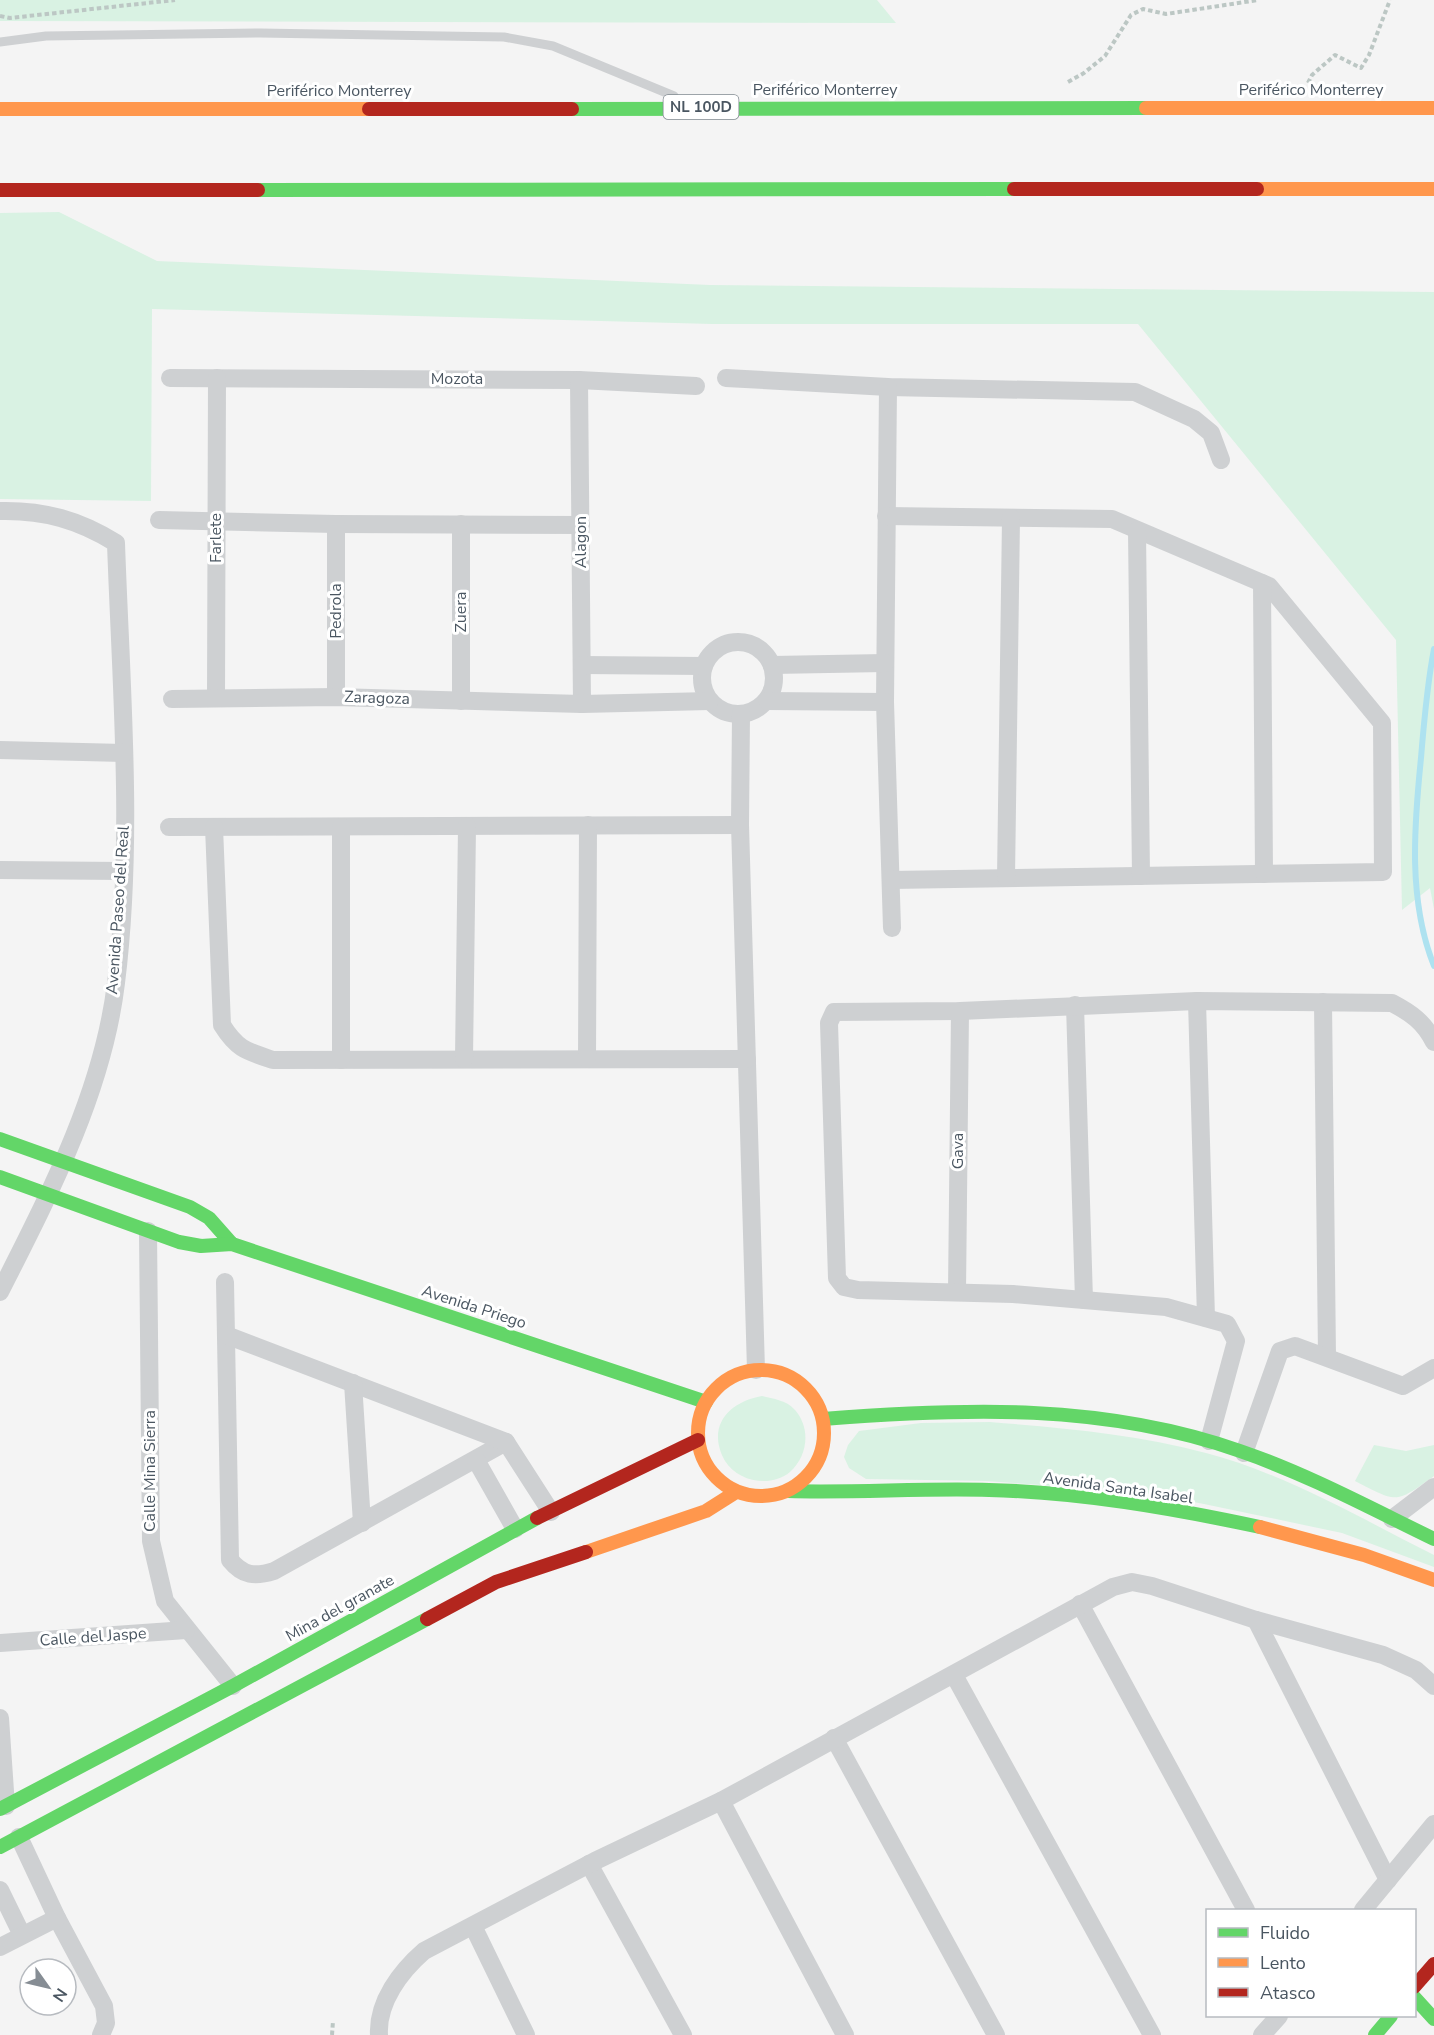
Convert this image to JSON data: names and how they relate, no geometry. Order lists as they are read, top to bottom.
{
  "streets": {
    "main road": [
      "Periférico Monterrey",
      "NL 100D",
      "Avenida Priego",
      "Avenida Santa Isabel",
      "Mina del granate"
    ],
    "street": [
      "Mozota",
      "Farlete",
      "Alagon",
      "Pedrola",
      "Zuera",
      "Zaragoza",
      "Avenida Paseo del Real",
      "Gava",
      "Calle Mina Sierra",
      "Calle del Jaspe"
    ]
  },
  "crossings": [
    ["Mozota", "Farlete"],
    ["Mozota", "Alagon"],
    ["Farlete", "Zaragoza"],
    ["Alagon", "Zaragoza"],
    ["Pedrola", "Zaragoza"],
    ["Zuera", "Zaragoza"],
    ["Avenida Paseo del Real", "Avenida Priego"],
    ["Avenida Priego", "Calle Mina Sierra"],
    ["Avenida Priego", "Avenida Santa Isabel"],
    ["Avenida Priego", "Mina del granate"],
    ["Calle Mina Sierra", "Mina del granate"],
    ["Calle Mina Sierra", "Calle del Jaspe"],
    ["Avenida Santa Isabel", "Mina del granate"]
  ],
  "legend": ["Fluido", "Lento", "Atasco"],
  "north": "bottom right"
}
